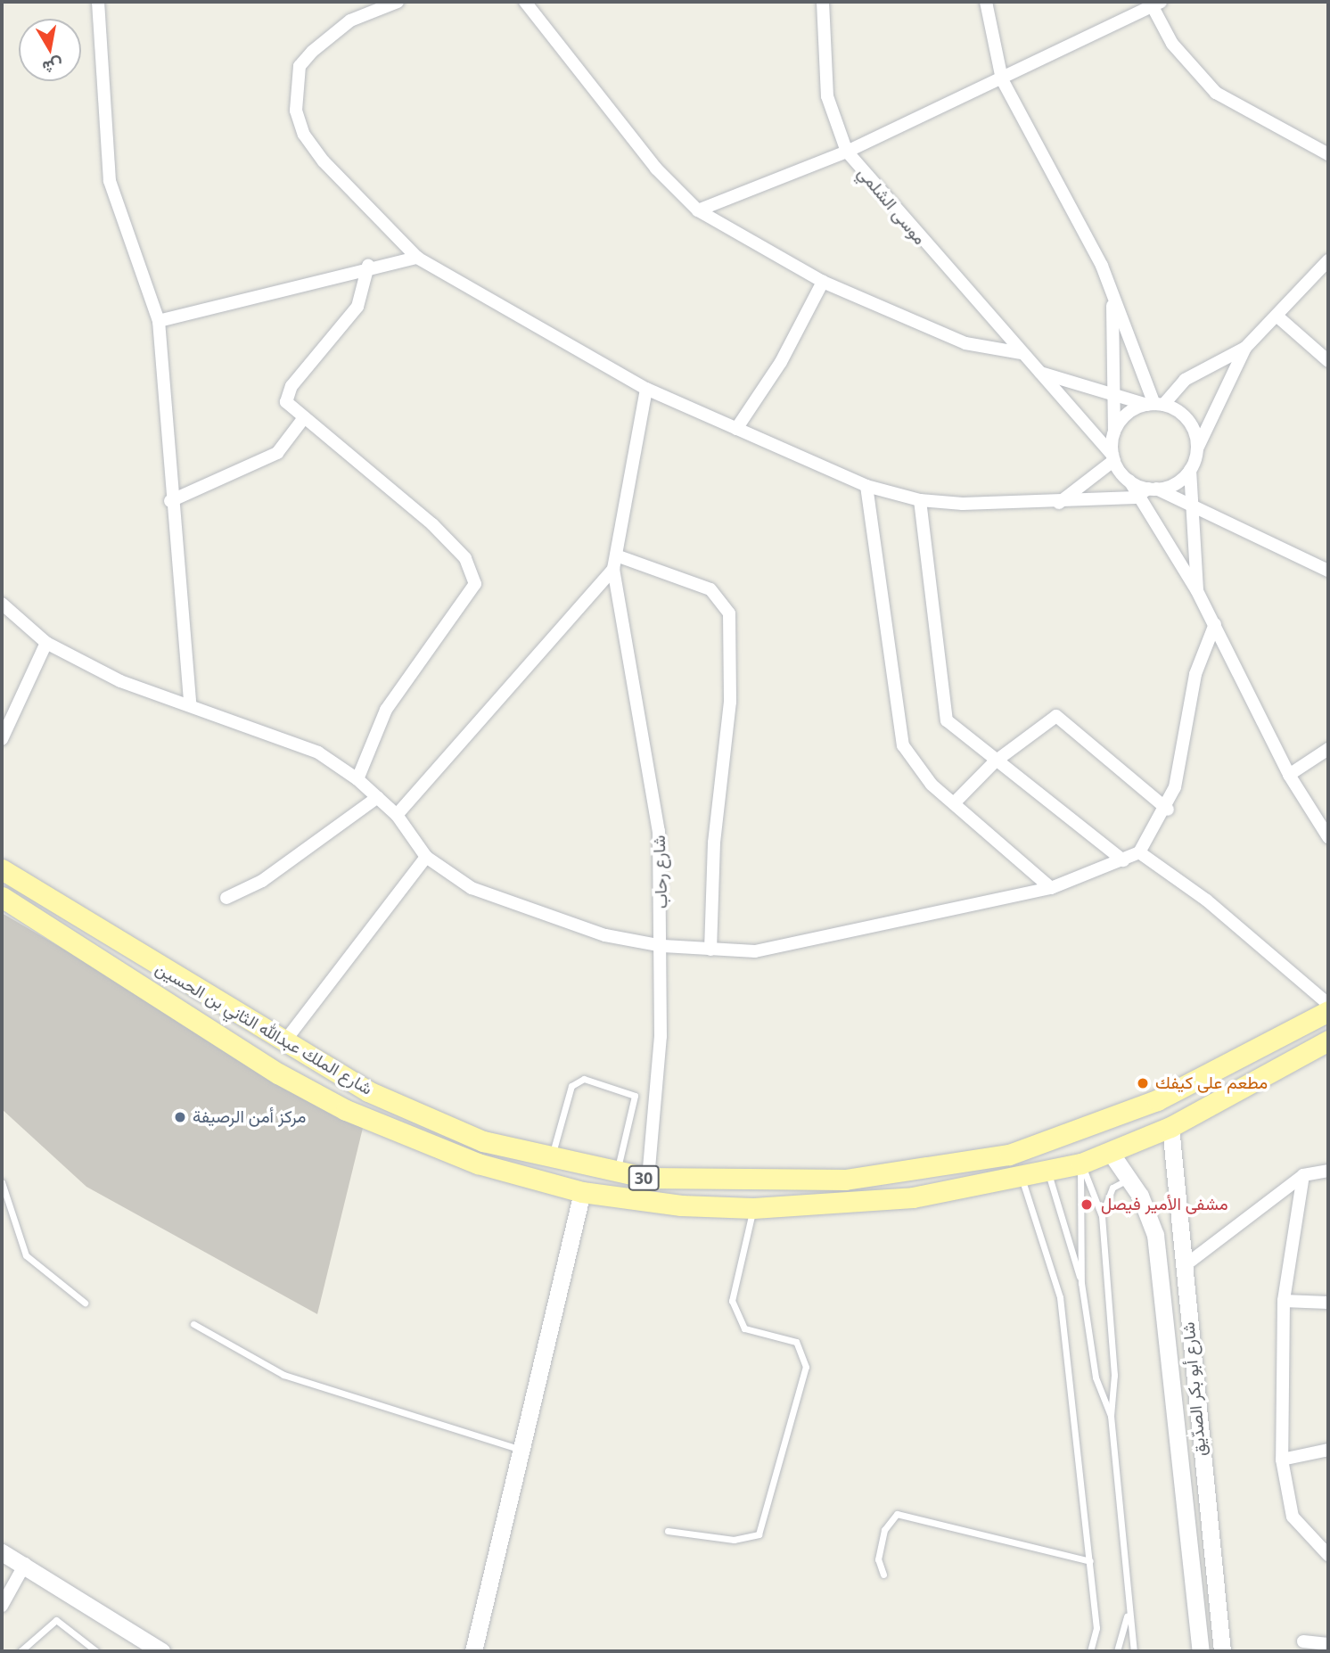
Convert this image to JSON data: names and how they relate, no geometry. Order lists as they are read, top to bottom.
{
  "streets": {
    "main road": ["شارع الملك عبدالله الثاني بن الحسين", "30"],
    "street": ["موسى الشلمي", "شارع رحاب", "شارع أبو بكر الصدّيق"]
  },
  "crossings": [
    ["شارع رحاب", "شارع الملك عبدالله الثاني بن الحسين"],
    ["شارع الملك عبدالله الثاني بن الحسين", "شارع أبو بكر الصدّيق"]
  ],
  "places": ["مطعم على كيفك", "مركز أمن الرصيفة", "مشفى الأمير فيصل"],
  "north": "bottom"
}
